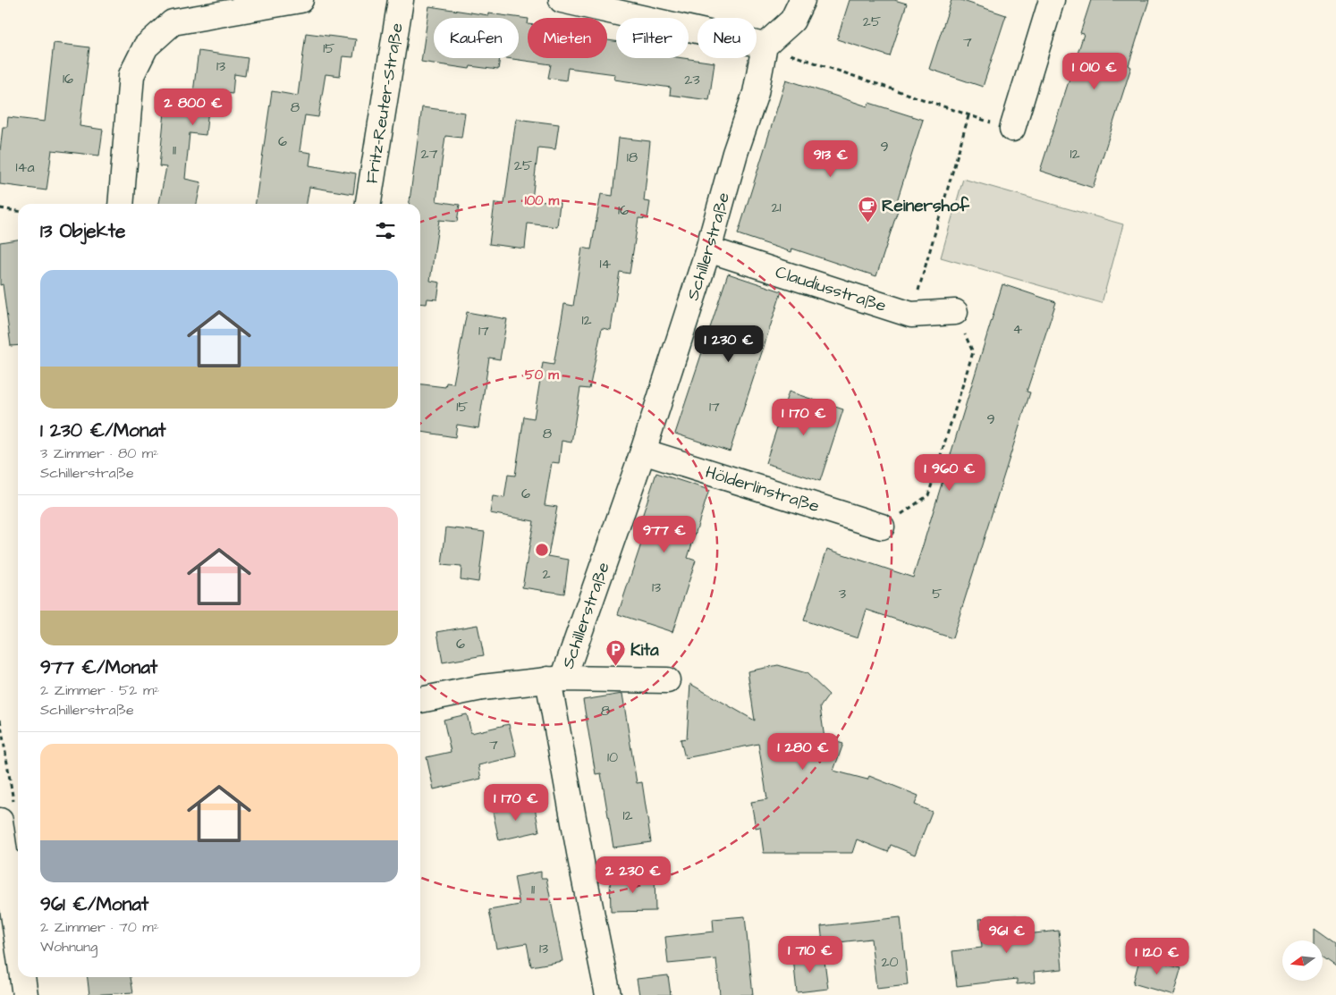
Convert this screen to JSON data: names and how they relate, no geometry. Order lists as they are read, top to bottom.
{
  "streets": {
    "street": [
      "Fritz-Reuter-Straße",
      "Schillerstraße",
      "Claudiusstraße",
      "Hölderlinstraße"
    ]
  },
  "crossings": [
    ["Schillerstraße", "Claudiusstraße"],
    ["Schillerstraße", "Hölderlinstraße"]
  ],
  "places": {
    "cafe": ["Reinershof"],
    "parking": ["Kita"]
  },
  "house_numbers": [
    "25",
    "7",
    "15",
    "13",
    "16",
    "23",
    "8",
    "6",
    "9",
    "11",
    "27",
    "12",
    "18",
    "25",
    "14a",
    "21",
    "16",
    "14",
    "12",
    "4",
    "17",
    "15",
    "17",
    "9",
    "8",
    "6",
    "2",
    "13",
    "3",
    "5",
    "6",
    "8",
    "7",
    "10",
    "12",
    "11",
    "13",
    "20"
  ],
  "north": "left",
  "page": {
    "chip": [
      "Kaufen",
      "Mieten",
      "Filter",
      "Neu"
    ],
    "price": [
      "1 010 €",
      "2 800 €",
      "913 €",
      "1 230 €",
      "1 170 €",
      "1 960 €",
      "977 €",
      "1 280 €",
      "1 170 €",
      "2 230 €",
      "961 €",
      "1 710 €",
      "1 120 €"
    ],
    "heading": "13 Objekte",
    "list": [
      {
        "name": "1 230 €/Monat",
        "note": "3 Zimmer · 80 m² · Schillerstraße"
      },
      {
        "name": "977 €/Monat",
        "note": "2 Zimmer · 52 m² · Schillerstraße"
      },
      {
        "name": "961 €/Monat",
        "note": "2 Zimmer · 70 m² · Wohnung"
      }
    ]
  },
  "rings": ["100 m", "50 m"]
}
